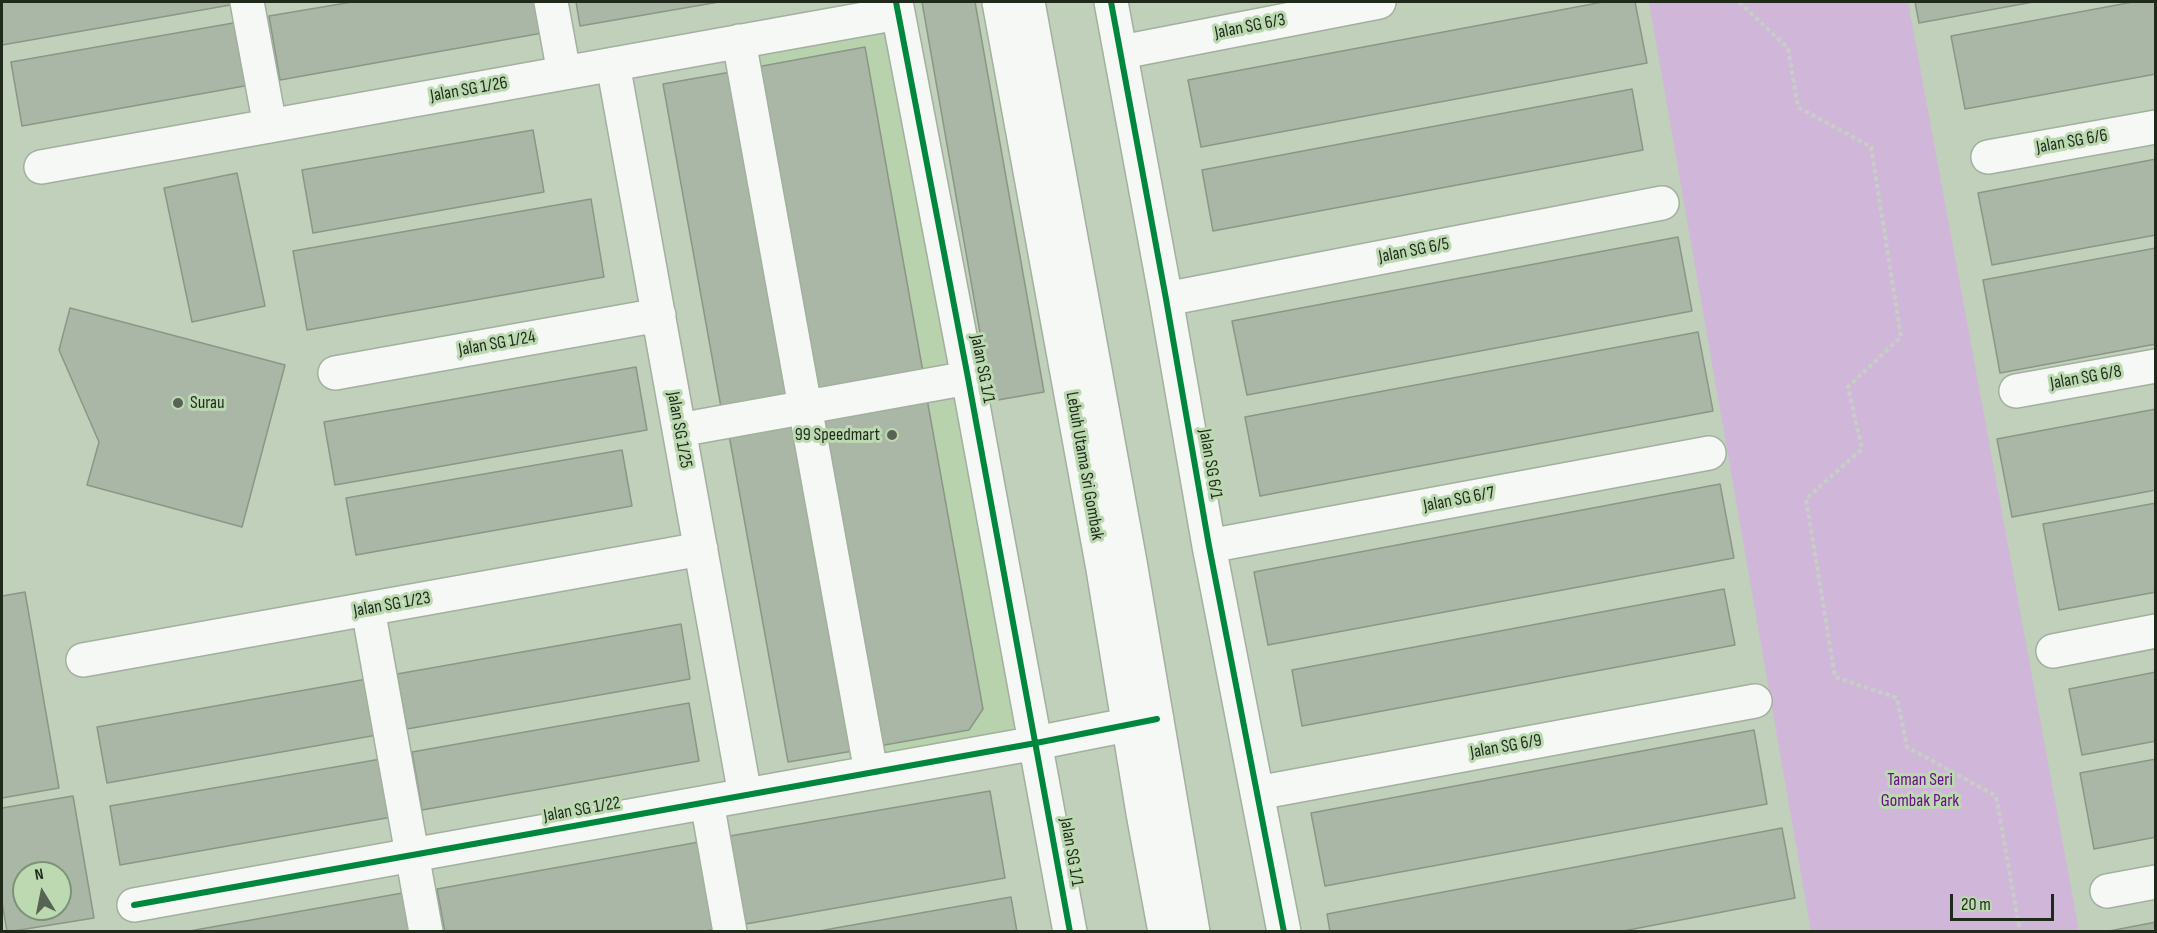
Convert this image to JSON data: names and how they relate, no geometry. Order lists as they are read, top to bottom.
{
  "streets": {
    "street": [
      "Jalan SG 6/3",
      "Jalan SG 1/26",
      "Jalan SG 6/6",
      "Jalan SG 6/5",
      "Jalan SG 1/24",
      "Jalan SG 1/1",
      "Jalan SG 6/8",
      "Jalan SG 1/25",
      "Jalan SG 6/1",
      "Lebuh Utama Sri Gombak",
      "Jalan SG 6/7",
      "Jalan SG 1/23",
      "Jalan SG 6/9",
      "Jalan SG 1/22"
    ]
  },
  "crossings": [
    ["Jalan SG 6/3", "Jalan SG 6/1"],
    ["Jalan SG 1/26", "Jalan SG 1/1"],
    ["Jalan SG 1/26", "Jalan SG 1/25"],
    ["Jalan SG 6/5", "Jalan SG 6/1"],
    ["Jalan SG 1/24", "Jalan SG 1/25"],
    ["Jalan SG 1/1", "Jalan SG 1/22"],
    ["Jalan SG 1/25", "Jalan SG 1/23"],
    ["Jalan SG 1/25", "Jalan SG 1/22"],
    ["Jalan SG 6/1", "Jalan SG 6/7"],
    ["Jalan SG 6/1", "Jalan SG 6/9"]
  ],
  "parks": ["Taman Seri Gombak Park"],
  "places": ["Surau", "99 Speedmart"],
  "scale_bar": "20 m",
  "north": "top"
}
